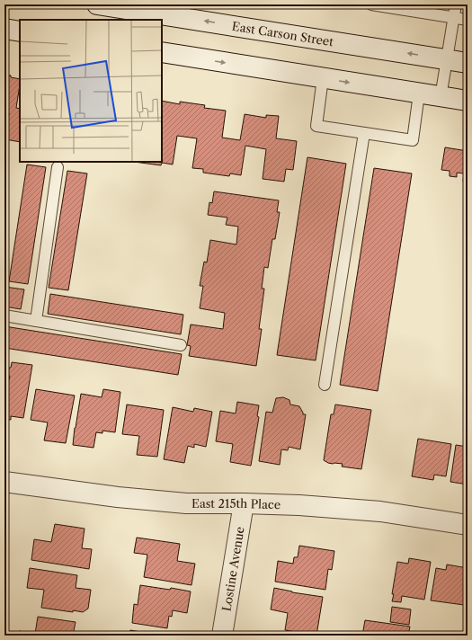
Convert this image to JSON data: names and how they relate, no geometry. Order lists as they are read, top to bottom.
{
  "streets": {
    "main road": ["East Carson Street", "East 215th Place", "Lostine Avenue"]
  },
  "crossings": [
    ["East 215th Place", "Lostine Avenue"]
  ]
}
